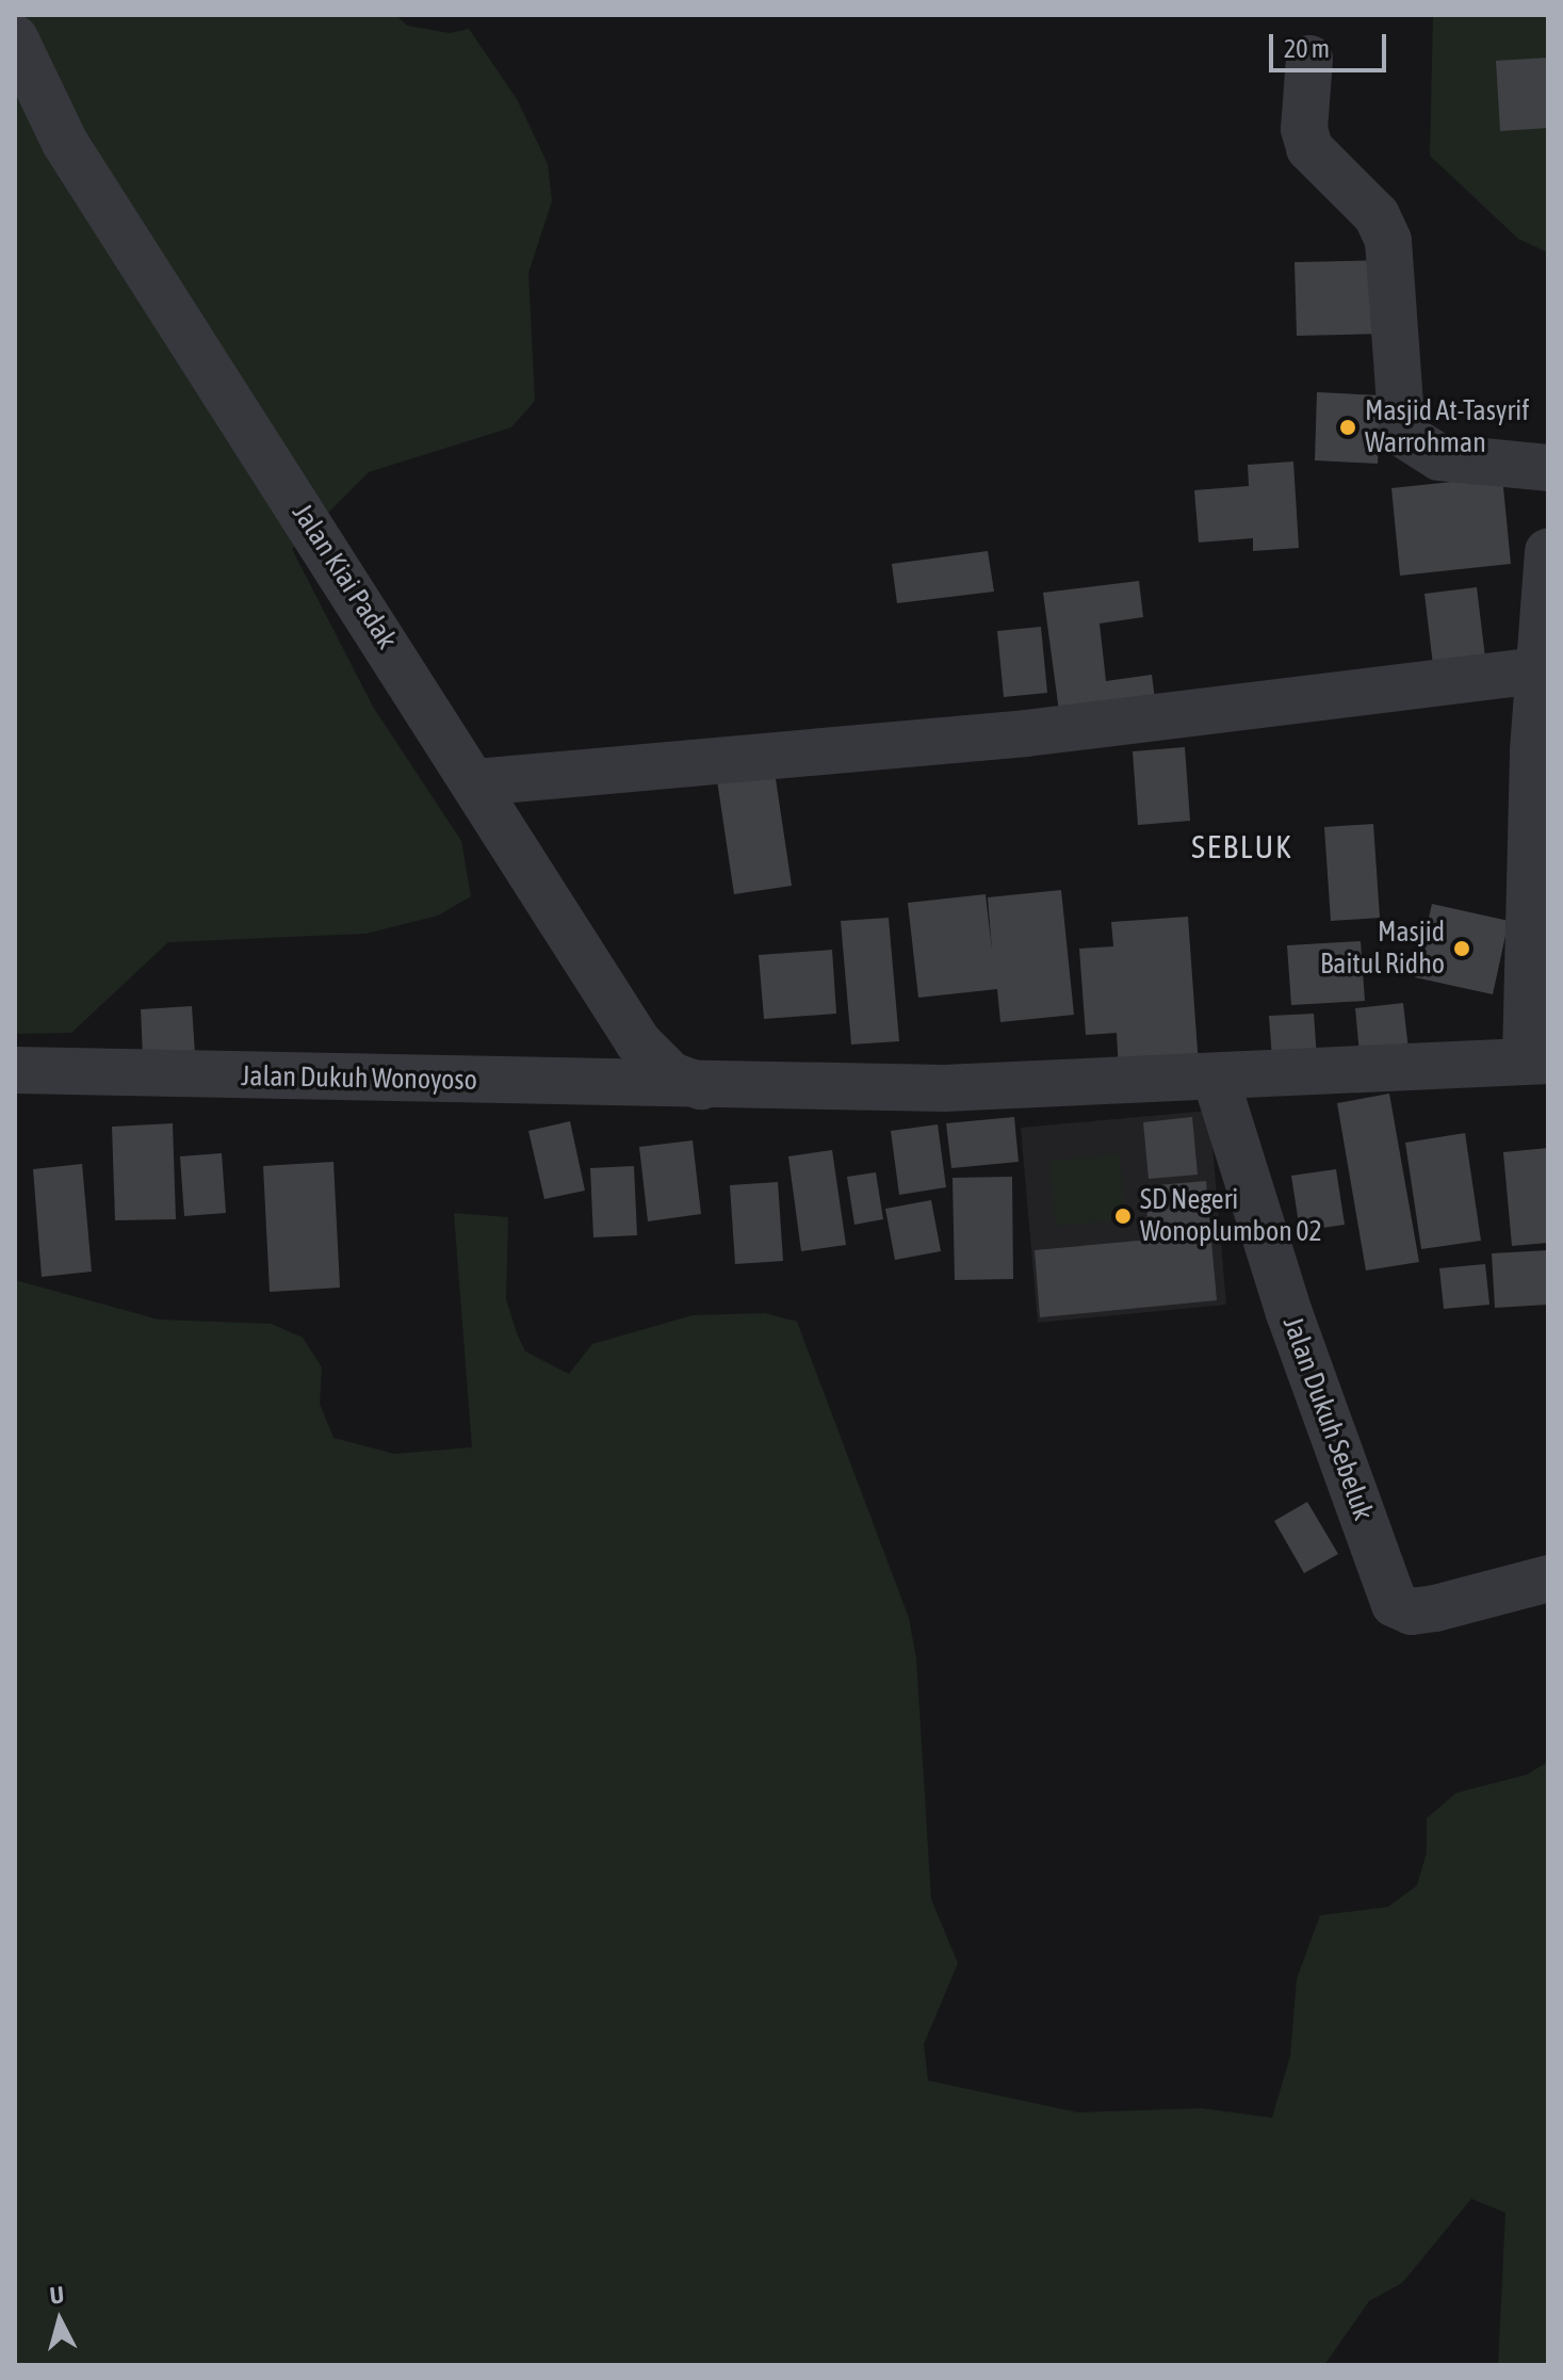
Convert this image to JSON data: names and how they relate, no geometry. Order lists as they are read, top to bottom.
{
  "streets": {
    "street": ["Jalan Kiai Padak", "Jalan Dukuh Wonoyoso", "Jalan Dukuh Sebeluk"]
  },
  "crossings": [
    ["Jalan Kiai Padak", "Jalan Dukuh Wonoyoso"]
  ],
  "districts": ["SEBLUK"],
  "places": ["Masjid At-Tasyrif Warrohman", "Masjid Baitul Ridho", "SD Negeri Wonoplumbon 02"],
  "scale_bar": "20 m",
  "north": "top"
}
